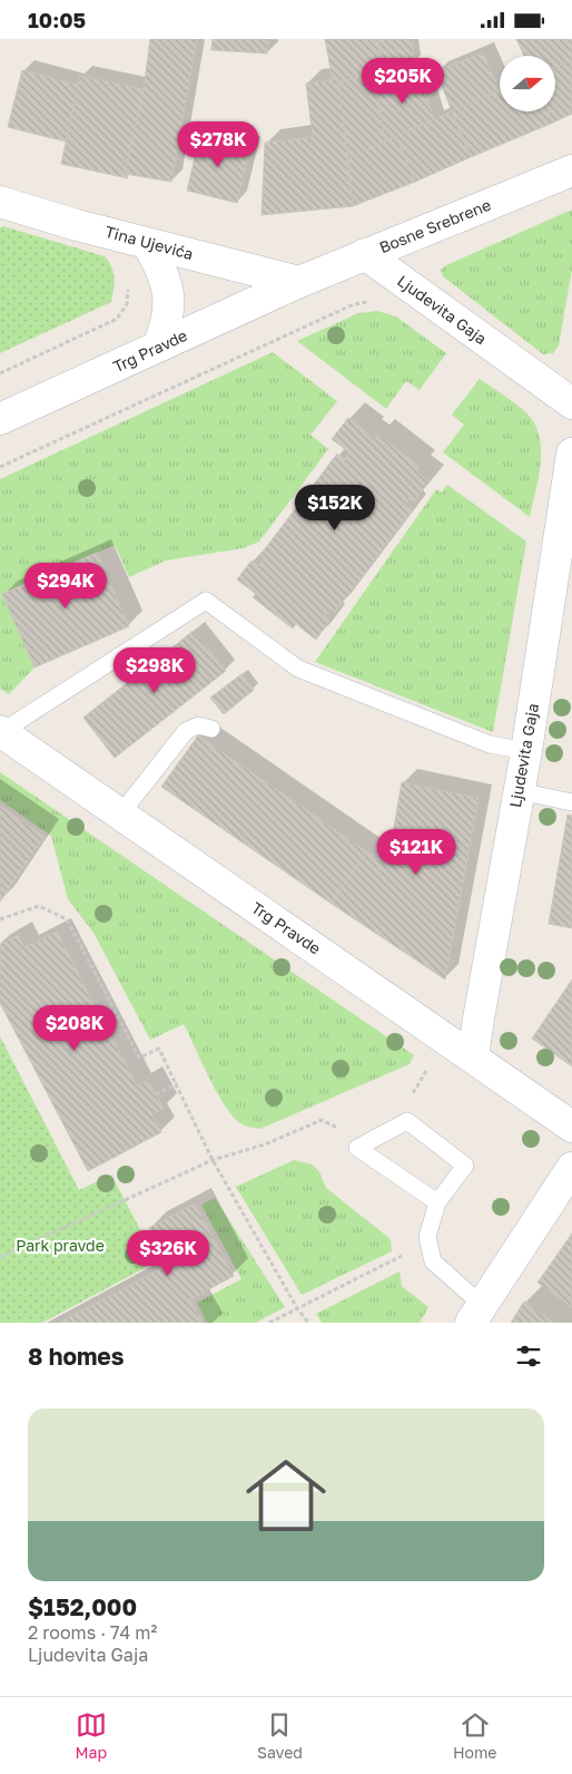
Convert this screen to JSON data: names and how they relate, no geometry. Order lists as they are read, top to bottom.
{
  "streets": {
    "street": [
      "Bosne Srebrene",
      "Tina Ujevića",
      "Ljudevita Gaja",
      "Trg Pravde"
    ]
  },
  "crossings": [
    ["Bosne Srebrene", "Tina Ujevića"],
    ["Bosne Srebrene", "Ljudevita Gaja"],
    ["Bosne Srebrene", "Trg Pravde"],
    ["Tina Ujevića", "Trg Pravde"],
    ["Ljudevita Gaja", "Trg Pravde"]
  ],
  "parks": ["Park pravde"],
  "north": "right",
  "page": {
    "status": "10:05",
    "price": [
      "$205K",
      "$278K",
      "$152K",
      "$294K",
      "$298K",
      "$121K",
      "$208K",
      "$326K"
    ],
    "heading": "8 homes",
    "list": [
      {
        "name": "$152,000",
        "note": "2 rooms · 74 m² · Ljudevita Gaja"
      }
    ],
    "tabs": ["Map", "Saved", "Home"]
  }
}
